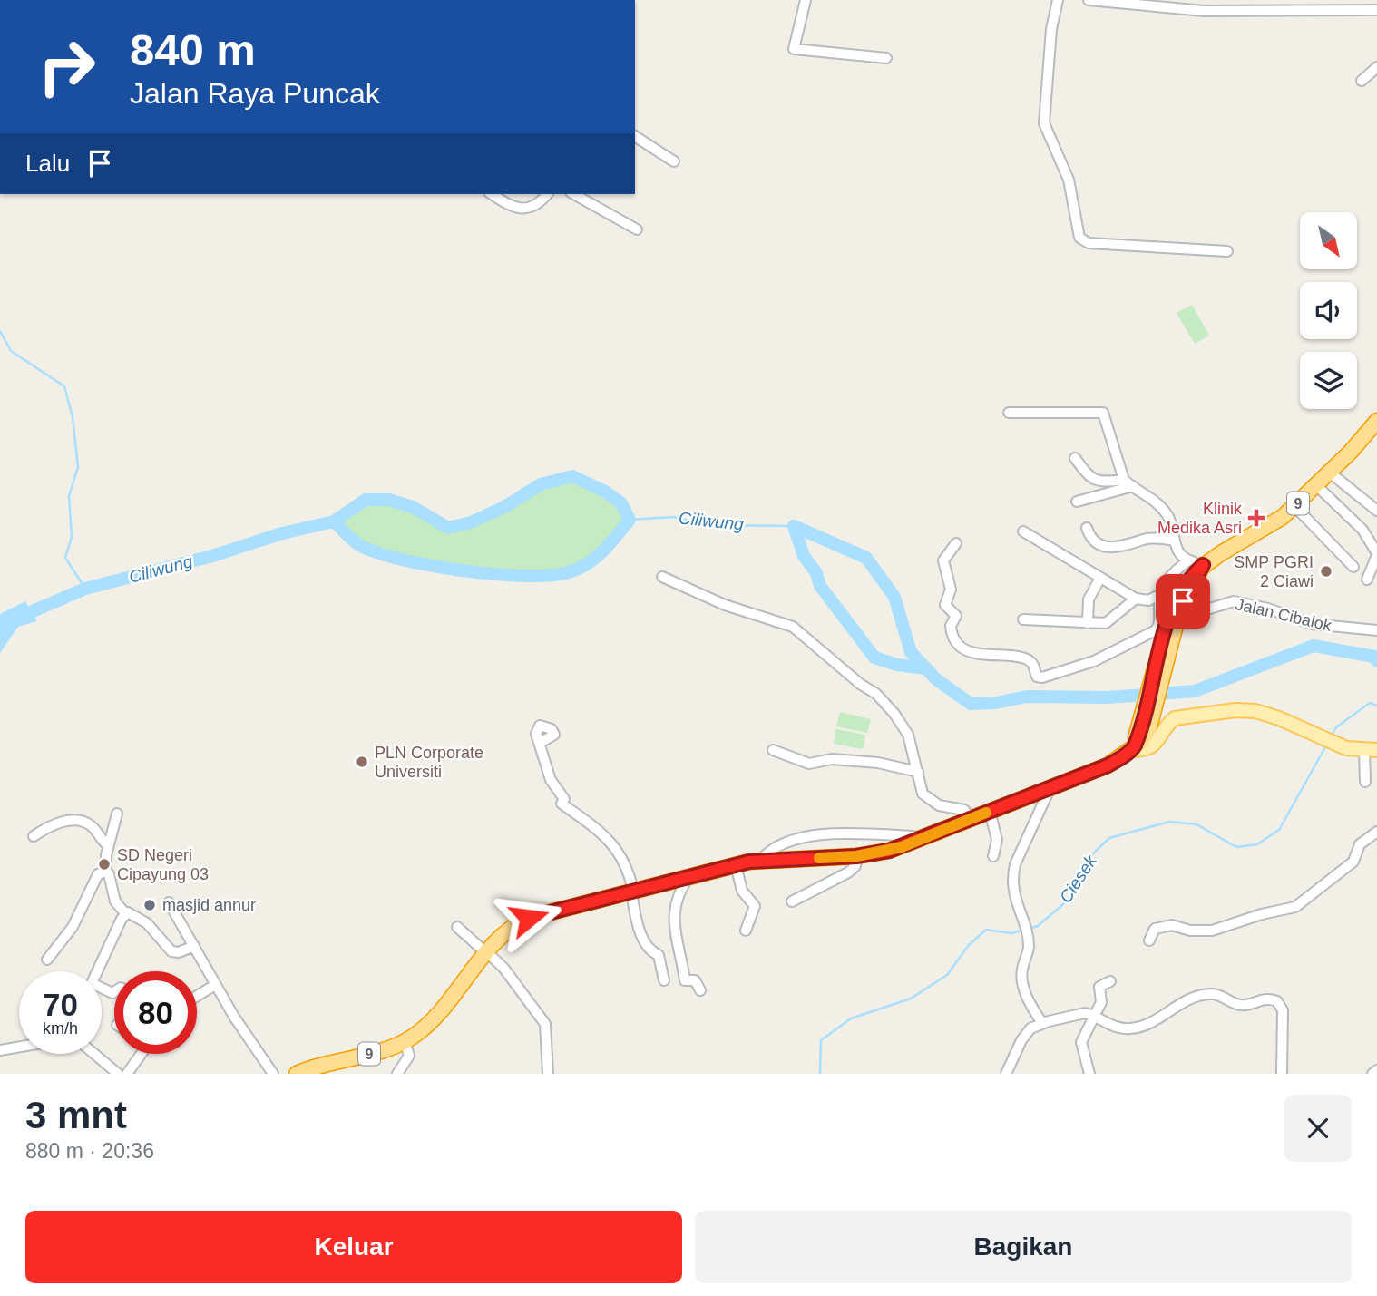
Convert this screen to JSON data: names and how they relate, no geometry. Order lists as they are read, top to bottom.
{
  "streets": {
    "highway": ["9"],
    "street": ["Jalan Cibalok"]
  },
  "water": ["Ciliwung", "Ciesek"],
  "places": {
    "health": ["Klinik Medika Asri"],
    "other": [
      "SMP PGRI 2 Ciawi",
      "PLN Corporate Universiti",
      "SD Negeri Cipayung 03",
      "masjid annur"
    ]
  },
  "north": "bottom right",
  "page": {
    "turn": ["840 m", "Jalan Raya Puncak"],
    "then": "Lalu",
    "speed": "70 km/h",
    "limit": "80",
    "heading": ["3 mnt", "880 m · 20:36"],
    "buttons": ["Keluar", "Bagikan"]
  }
}
